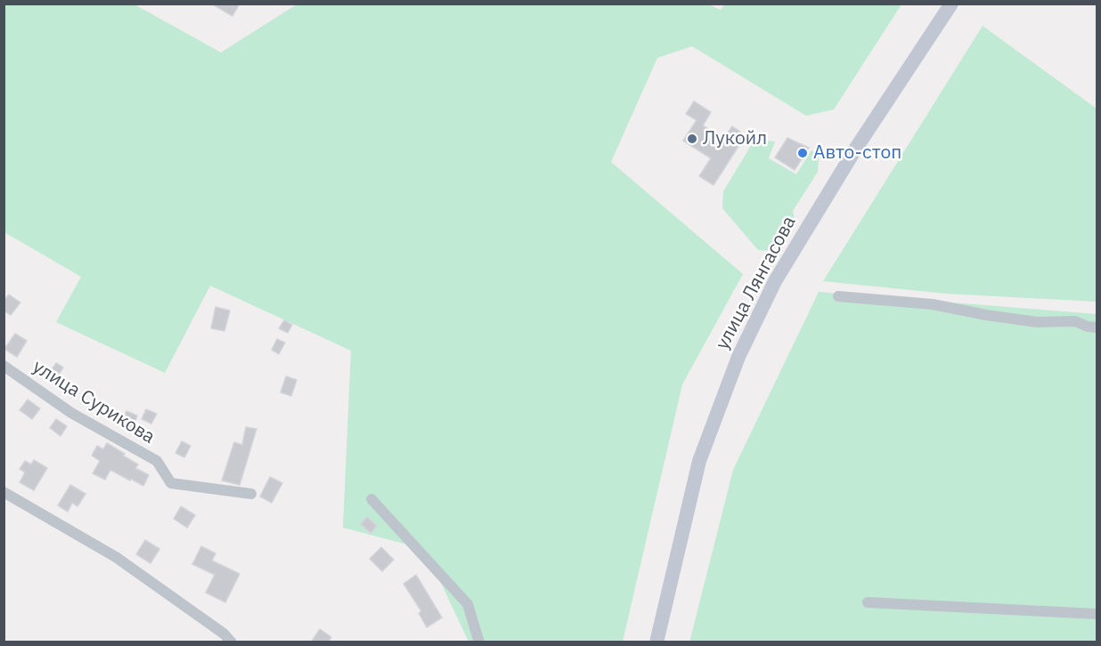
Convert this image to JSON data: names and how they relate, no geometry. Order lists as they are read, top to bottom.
{
  "streets": {
    "main road": ["улица Лянгасова"],
    "street": ["улица Сурикова"]
  },
  "places": ["Лукойл", "Авто-стоп"]
}
